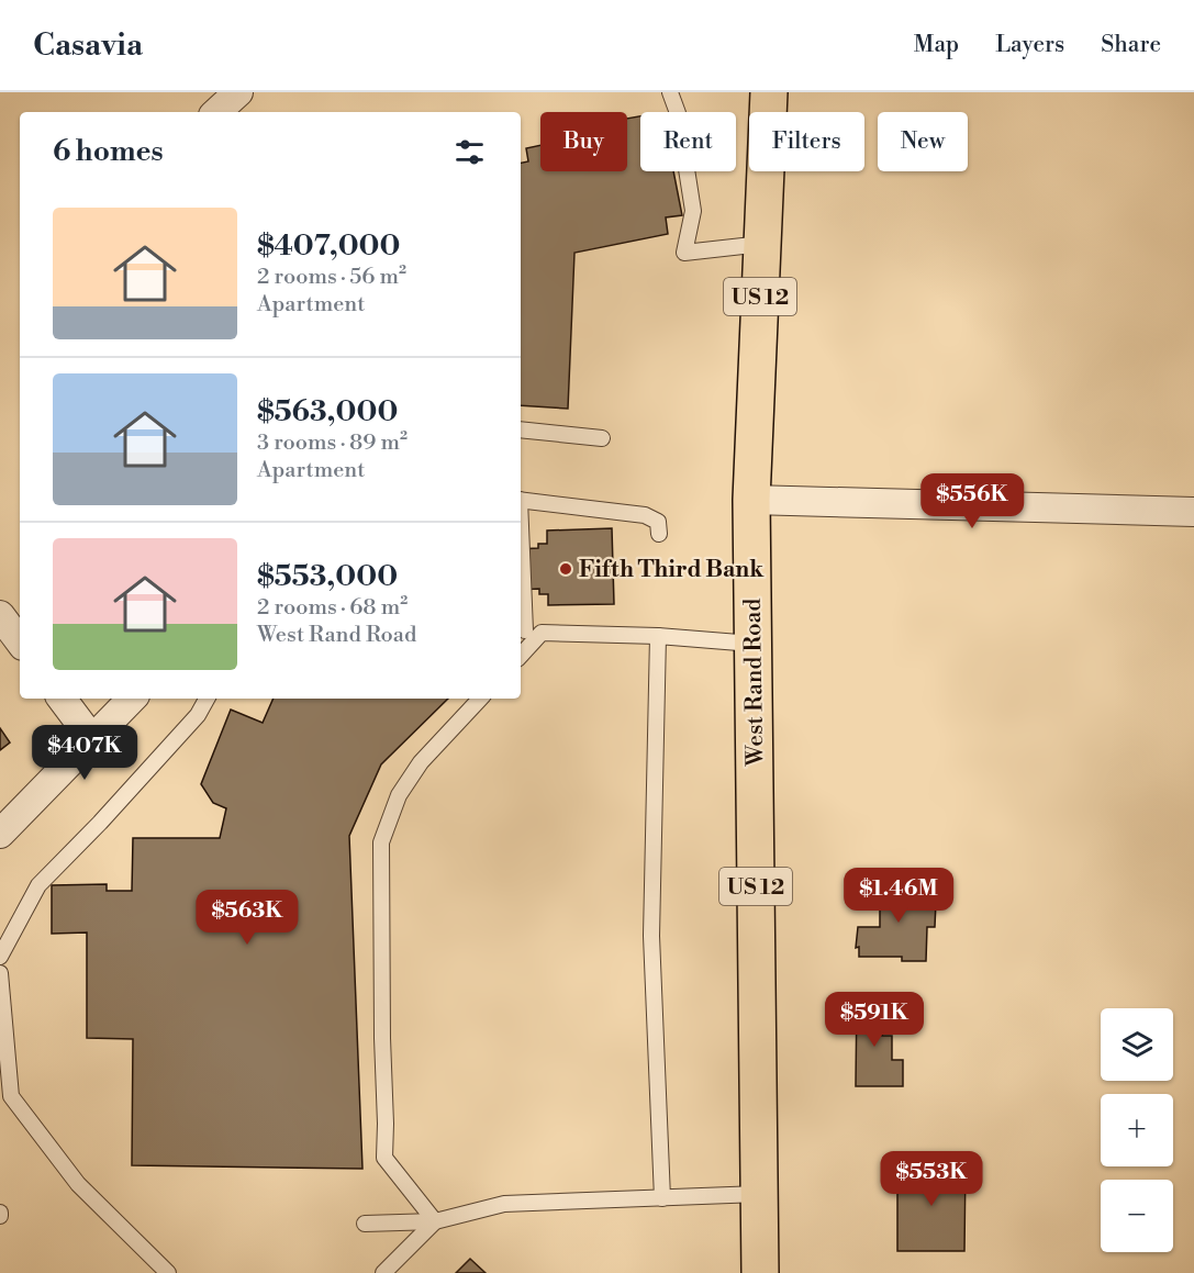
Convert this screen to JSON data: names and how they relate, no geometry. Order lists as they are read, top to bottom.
{
  "streets": {
    "main road": ["US 12", "West Rand Road"]
  },
  "places": ["Fifth Third Bank"],
  "page": {
    "header": "Casavia",
    "nav": ["Map", "Layers", "Share"],
    "chip": [
      "Buy",
      "Rent",
      "Filters",
      "New"
    ],
    "heading": "6 homes",
    "list": [
      {
        "name": "$407,000",
        "note": "2 rooms · 56 m² · Apartment"
      },
      {
        "name": "$563,000",
        "note": "3 rooms · 89 m² · Apartment"
      },
      {
        "name": "$553,000",
        "note": "2 rooms · 68 m² · West Rand Road"
      }
    ],
    "price": [
      "$556K",
      "$407K",
      "$1.46M",
      "$563K",
      "$591K",
      "$553K"
    ],
    "map_buttons": ["+", "−"]
  }
}
